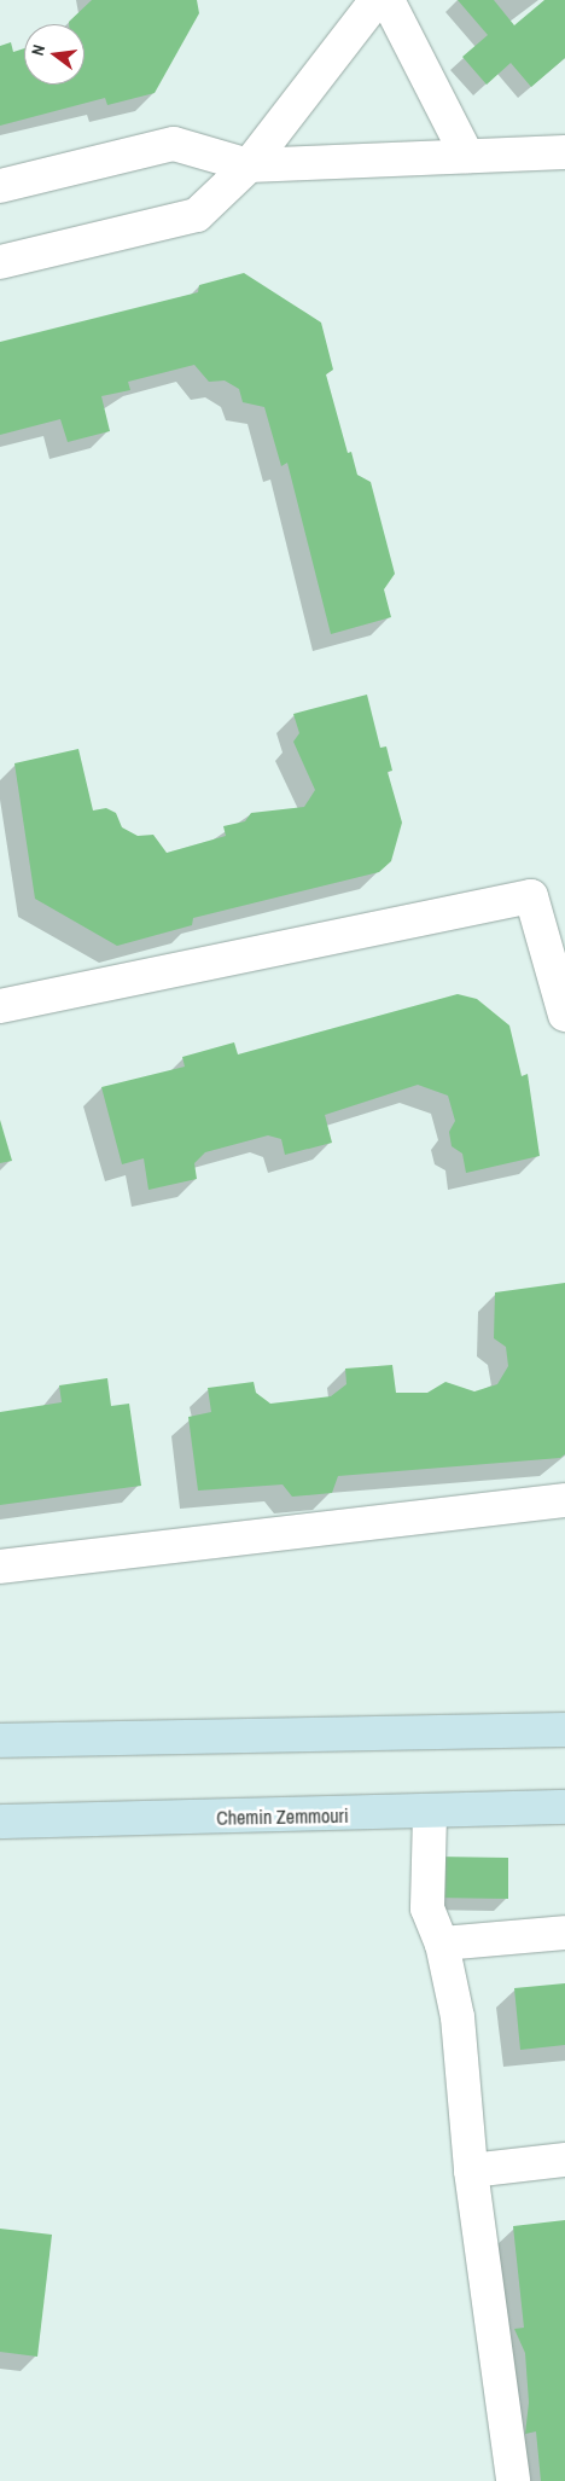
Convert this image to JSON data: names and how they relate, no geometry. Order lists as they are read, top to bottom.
{
  "streets": {
    "street": ["Chemin Zemmouri"]
  },
  "north": "left"
}
